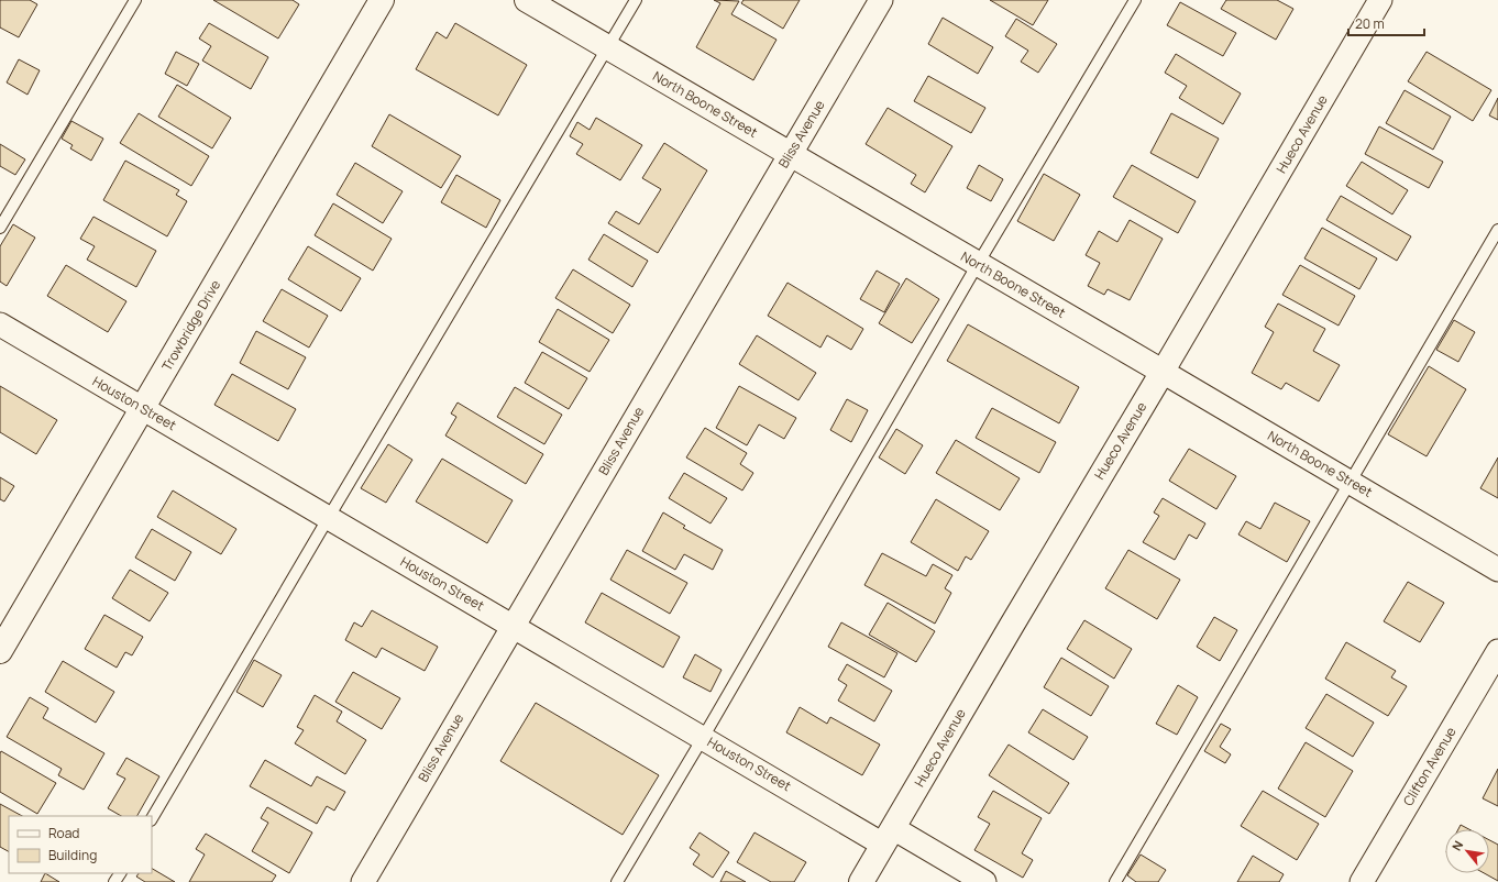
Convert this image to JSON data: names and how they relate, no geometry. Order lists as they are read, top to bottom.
{
  "streets": {
    "street": [
      "North Boone Street",
      "Bliss Avenue",
      "Hueco Avenue",
      "Trowbridge Drive",
      "Houston Street",
      "Clifton Avenue"
    ]
  },
  "crossings": [
    ["North Boone Street", "Bliss Avenue"],
    ["North Boone Street", "Hueco Avenue"],
    ["Bliss Avenue", "Houston Street"],
    ["Hueco Avenue", "Houston Street"],
    ["Trowbridge Drive", "Houston Street"]
  ],
  "legend": ["Road", "Building"],
  "scale_bar": "20 m",
  "north": "top left"
}
